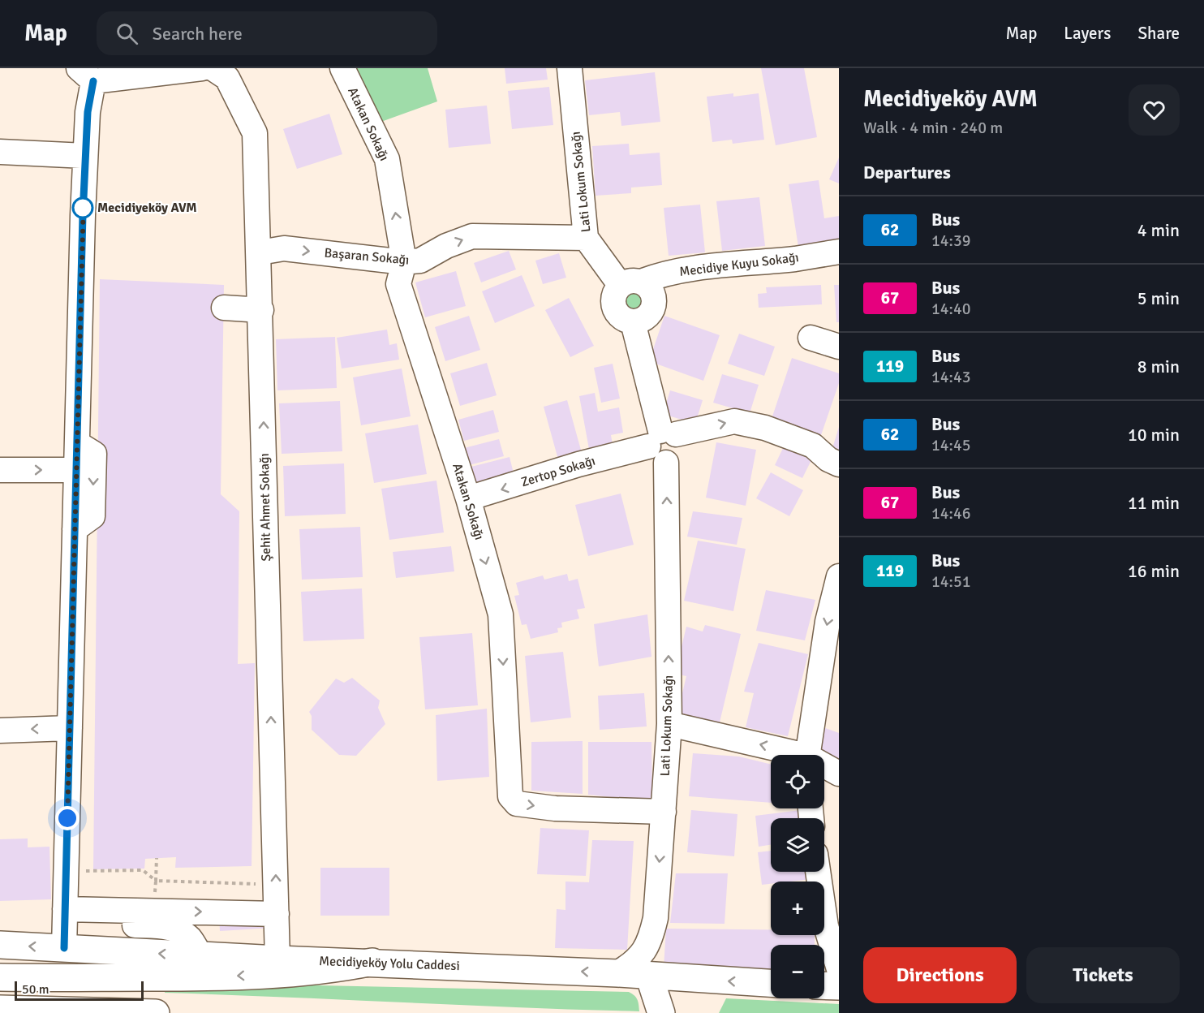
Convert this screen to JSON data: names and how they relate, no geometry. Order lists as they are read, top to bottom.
{
  "streets": {
    "main road": ["Mecidiyeköy Yolu Caddesi"],
    "street": [
      "Atakan Sokağı",
      "Lati Lokum Sokağı",
      "Başaran Sokağı",
      "Mecidiye Kuyu Sokağı",
      "Zertop Sokağı",
      "Şehit Ahmet Sokağı"
    ]
  },
  "crossings": [
    ["Atakan Sokağı", "Lati Lokum Sokağı"],
    ["Atakan Sokağı", "Başaran Sokağı"],
    ["Atakan Sokağı", "Zertop Sokağı"],
    ["Lati Lokum Sokağı", "Başaran Sokağı"],
    ["Lati Lokum Sokağı", "Mecidiye Kuyu Sokağı"],
    ["Lati Lokum Sokağı", "Zertop Sokağı"],
    ["Lati Lokum Sokağı", "Mecidiyeköy Yolu Caddesi"],
    ["Başaran Sokağı", "Şehit Ahmet Sokağı"],
    ["Şehit Ahmet Sokağı", "Mecidiyeköy Yolu Caddesi"]
  ],
  "one_way": ["Başaran Sokağı"],
  "places": ["Mecidiyeköy AVM"],
  "lines": ["bus line 62"],
  "scale_bar": "50 m",
  "page": {
    "header": "Map",
    "search": "Search here",
    "nav": ["Map", "Layers", "Share"],
    "heading": [
      ["Mecidiyeköy AVM", "Walk · 4 min · 240 m"],
      "Departures"
    ],
    "list": [
      {
        "mark": "62",
        "name": "Bus",
        "note": "14:39",
        "value": "4 min"
      },
      {
        "mark": "67",
        "name": "Bus",
        "note": "14:40",
        "value": "5 min"
      },
      {
        "mark": "119",
        "name": "Bus",
        "note": "14:43",
        "value": "8 min"
      },
      {
        "mark": "62",
        "name": "Bus",
        "note": "14:45",
        "value": "10 min"
      },
      {
        "mark": "67",
        "name": "Bus",
        "note": "14:46",
        "value": "11 min"
      },
      {
        "mark": "119",
        "name": "Bus",
        "note": "14:51",
        "value": "16 min"
      }
    ],
    "map_buttons": ["+", "−"],
    "buttons": ["Directions", "Tickets"],
    "scale": "50 m"
  }
}
